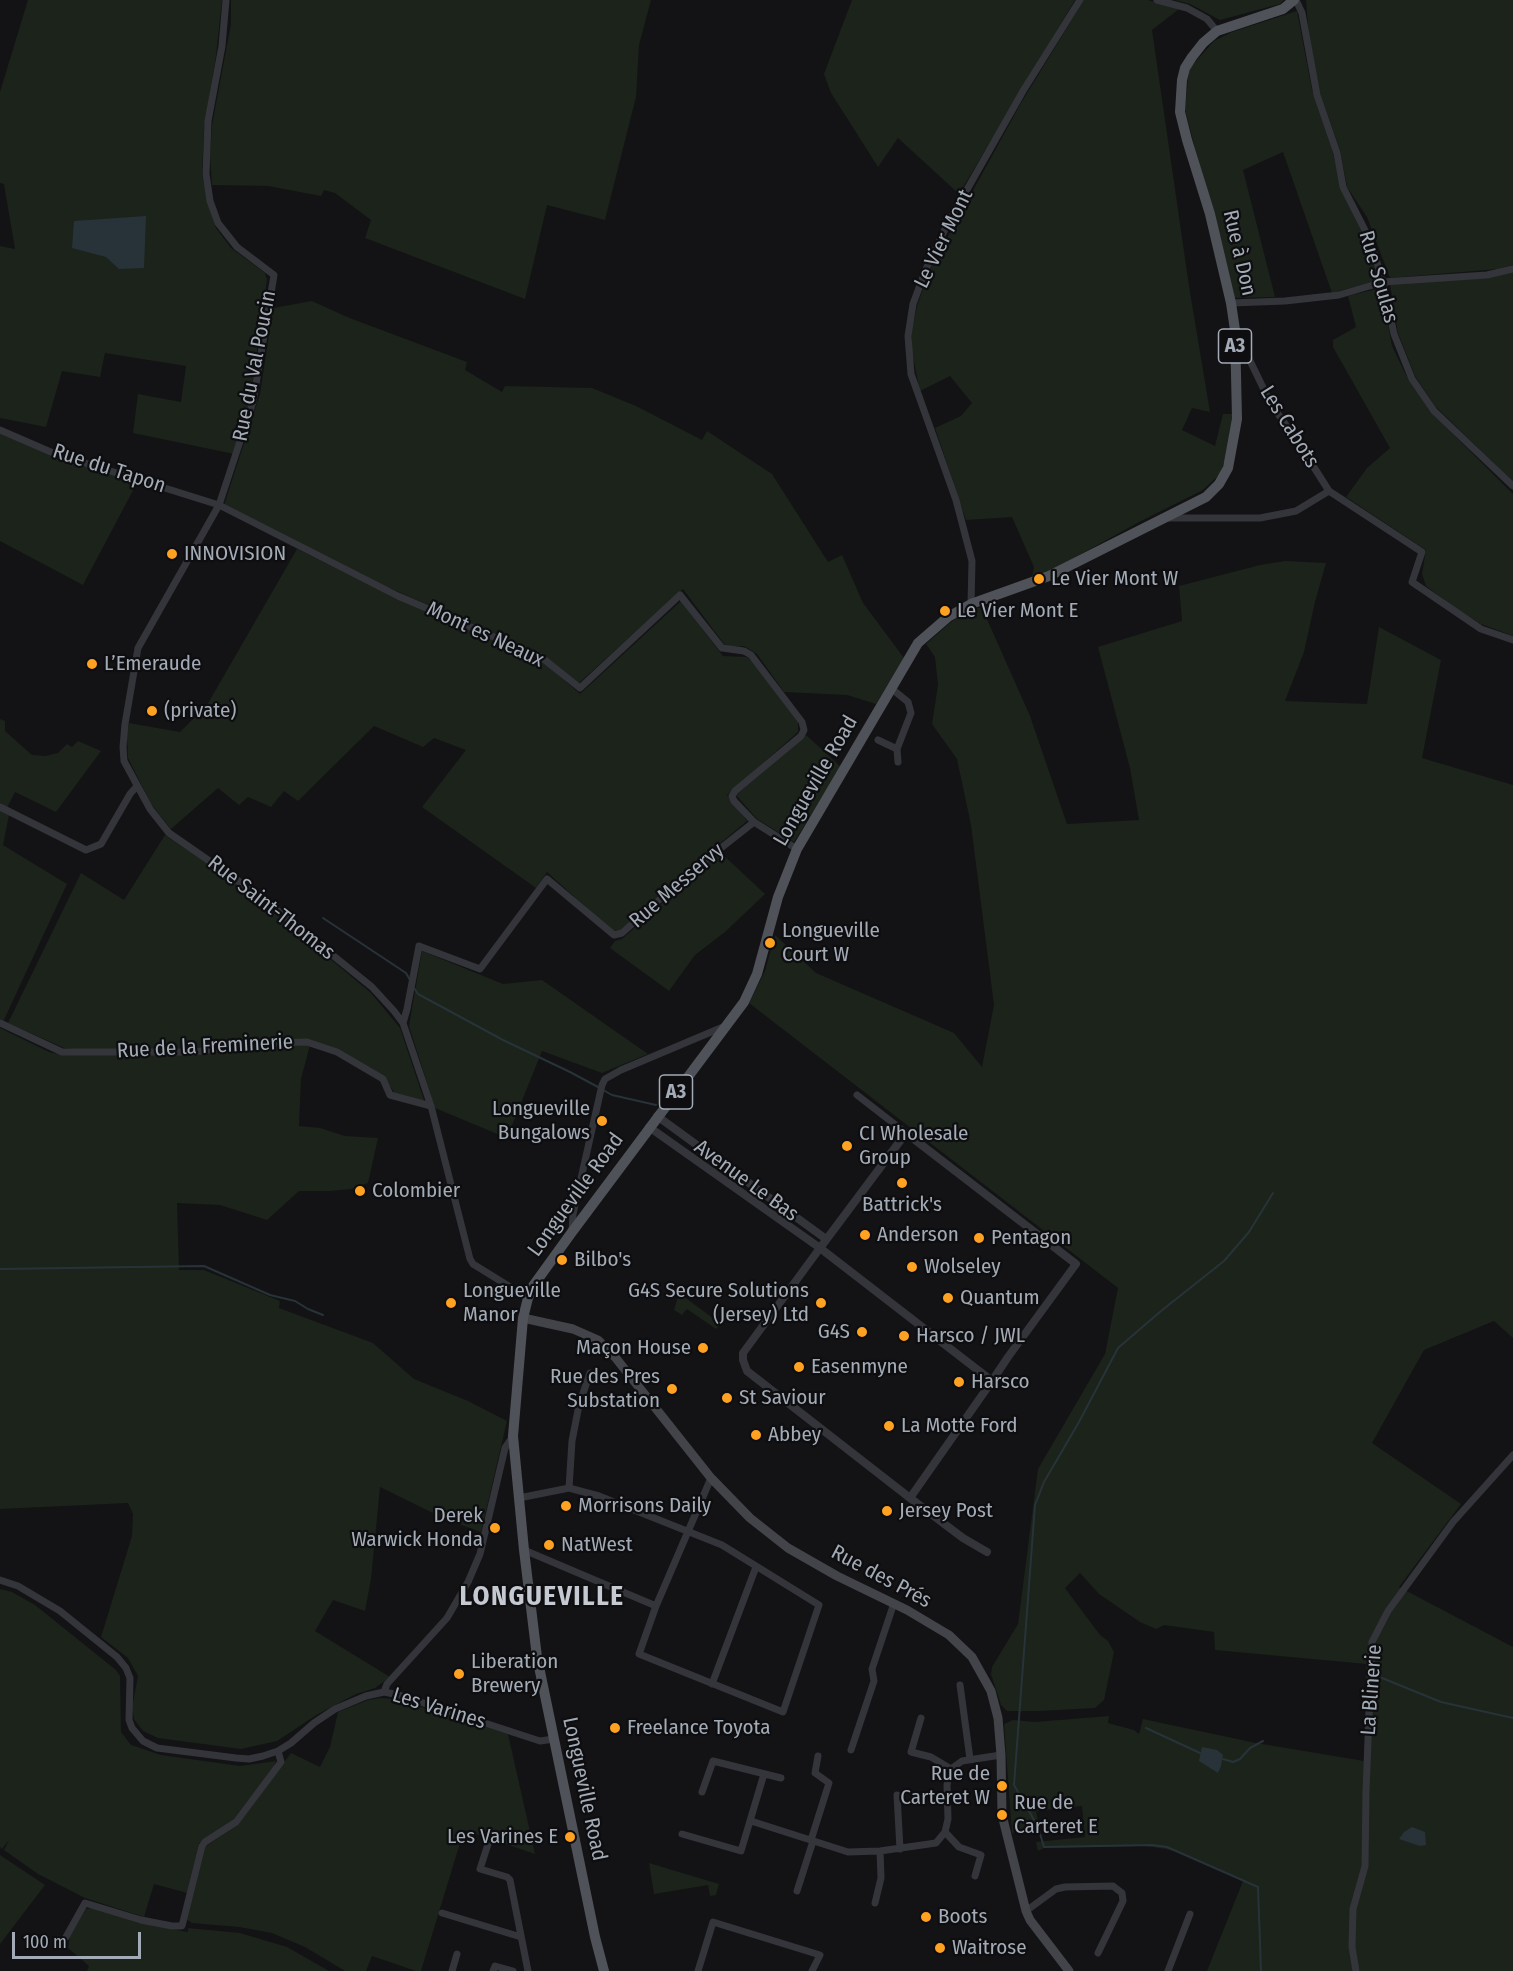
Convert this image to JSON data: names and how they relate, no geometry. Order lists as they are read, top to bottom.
{
  "streets": {
    "main road": [
      "Rue à Don",
      "A3",
      "Longueville Road",
      "Rue des Prés"
    ],
    "street": [
      "Le Vier Mont",
      "Rue Soulas",
      "Rue du Val Poucin",
      "Les Cabots",
      "Rue du Tapon",
      "Mont es Neaux",
      "Rue Messervy",
      "Rue Saint-Thomas",
      "Rue de la Freminerie",
      "Avenue Le Bas",
      "La Blinerie",
      "Les Varines"
    ]
  },
  "crossings": [
    ["Le Vier Mont", "Rue à Don"],
    ["Le Vier Mont", "Longueville Road"],
    ["Rue à Don", "Rue Soulas"],
    ["Rue à Don", "Les Cabots"],
    ["Rue à Don", "Longueville Road"],
    ["Rue du Val Poucin", "Rue du Tapon"],
    ["Rue du Val Poucin", "Mont es Neaux"],
    ["Rue du Val Poucin", "Rue Saint-Thomas"],
    ["Rue du Tapon", "Mont es Neaux"],
    ["Rue du Tapon", "Rue Saint-Thomas"],
    ["Mont es Neaux", "Longueville Road"],
    ["Mont es Neaux", "Rue Messervy"],
    ["Mont es Neaux", "Rue Saint-Thomas"],
    ["Longueville Road", "Rue Saint-Thomas"],
    ["Longueville Road", "Avenue Le Bas"],
    ["Longueville Road", "Rue des Prés"],
    ["Longueville Road", "Les Varines"],
    ["Rue Messervy", "Rue Saint-Thomas"],
    ["Rue Saint-Thomas", "Rue de la Freminerie"]
  ],
  "districts": ["LONGUEVILLE"],
  "places": [
    "INNOVISION",
    "Le Vier Mont W",
    "Le Vier Mont E",
    "L’Emeraude",
    "(private)",
    "Longueville Court W",
    "Longueville Bungalows",
    "CI Wholesale Group",
    "Battrick's",
    "Colombier",
    "Anderson",
    "Pentagon",
    "Bilbo's",
    "Wolseley",
    "Quantum",
    "Longueville Manor",
    "G4S Secure Solutions (Jersey) Ltd",
    "G4S",
    "Harsco / JWL",
    "Maçon House",
    "Easenmyne",
    "Harsco",
    "Rue des Pres Substation",
    "St Saviour",
    "La Motte Ford",
    "Abbey",
    "Morrisons Daily",
    "Jersey Post",
    "Derek Warwick Honda",
    "NatWest",
    "Liberation Brewery",
    "Freelance Toyota",
    "Rue de Carteret W",
    "Rue de Carteret E",
    "Les Varines E",
    "Boots",
    "Waitrose"
  ],
  "scale_bar": "100 m"
}
